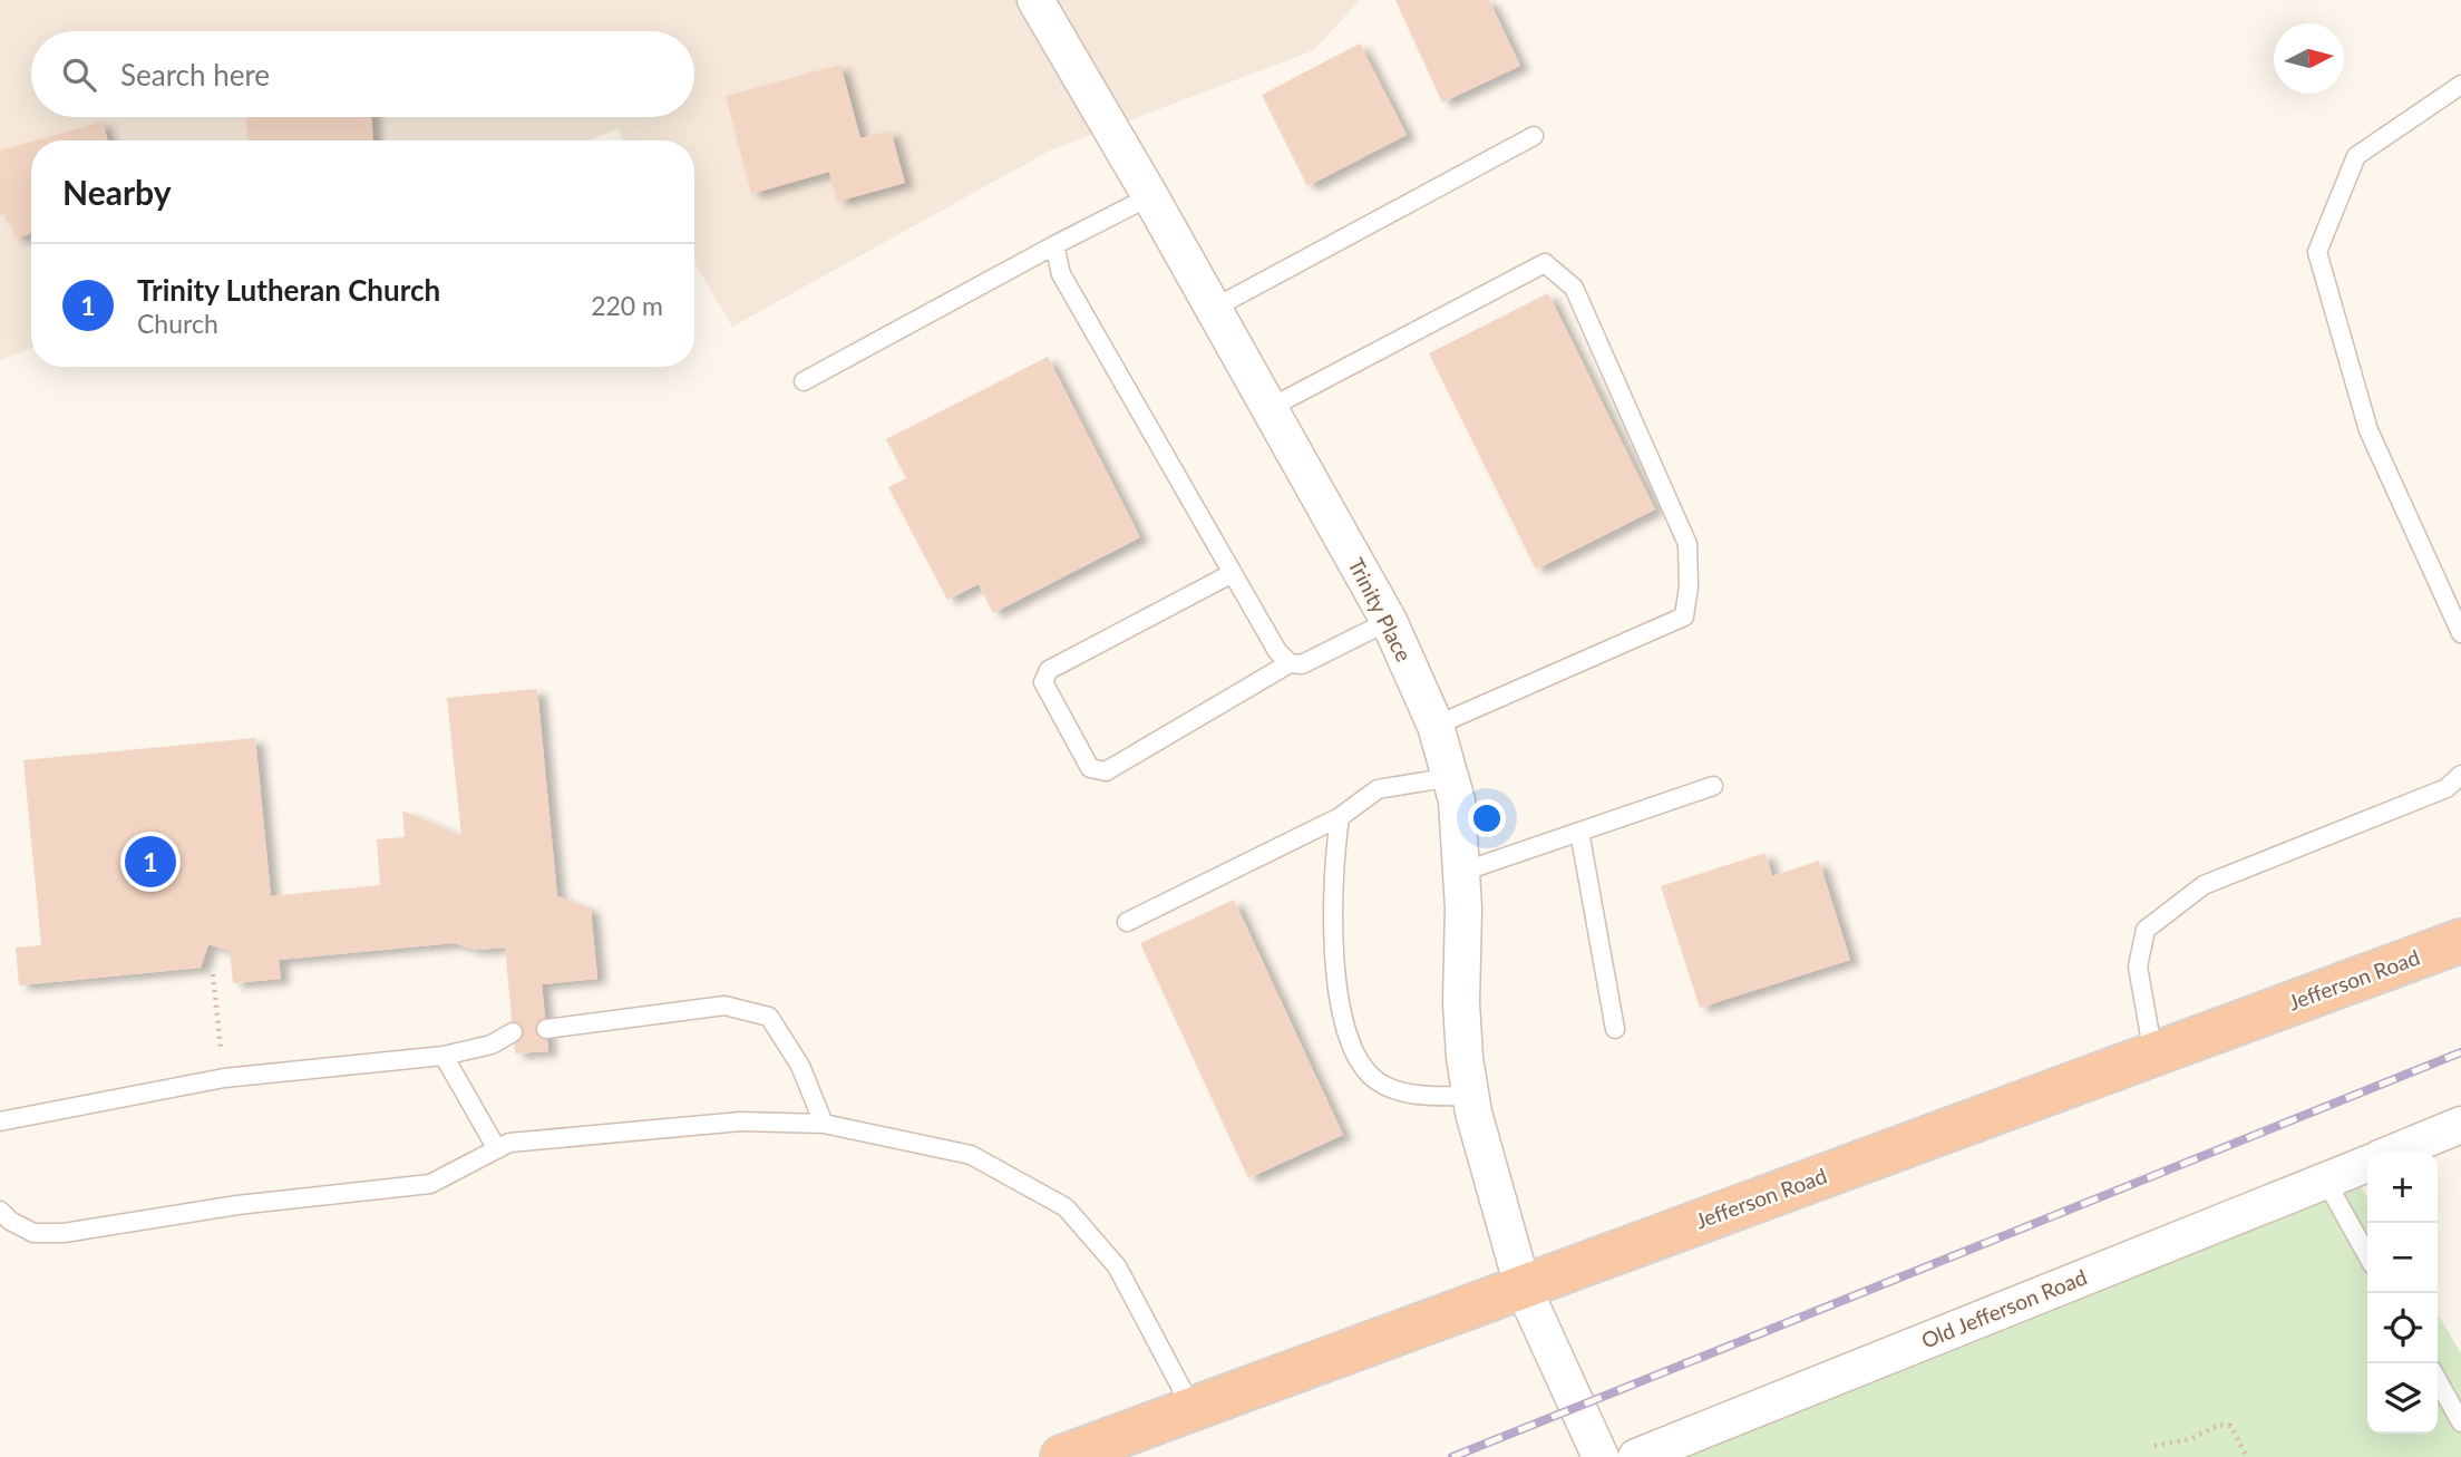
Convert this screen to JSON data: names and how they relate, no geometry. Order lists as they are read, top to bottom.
{
  "streets": {
    "highway": ["Jefferson Road"],
    "street": ["Trinity Place", "Old Jefferson Road"]
  },
  "crossings": [
    ["Trinity Place", "Jefferson Road"]
  ],
  "north": "right",
  "page": {
    "search": "Search here",
    "heading": "Nearby",
    "list": [
      {
        "mark": "1",
        "name": "Trinity Lutheran Church",
        "note": "Church",
        "value": "220 m"
      }
    ],
    "pins": "1",
    "map_buttons": ["+", "−"]
  }
}
